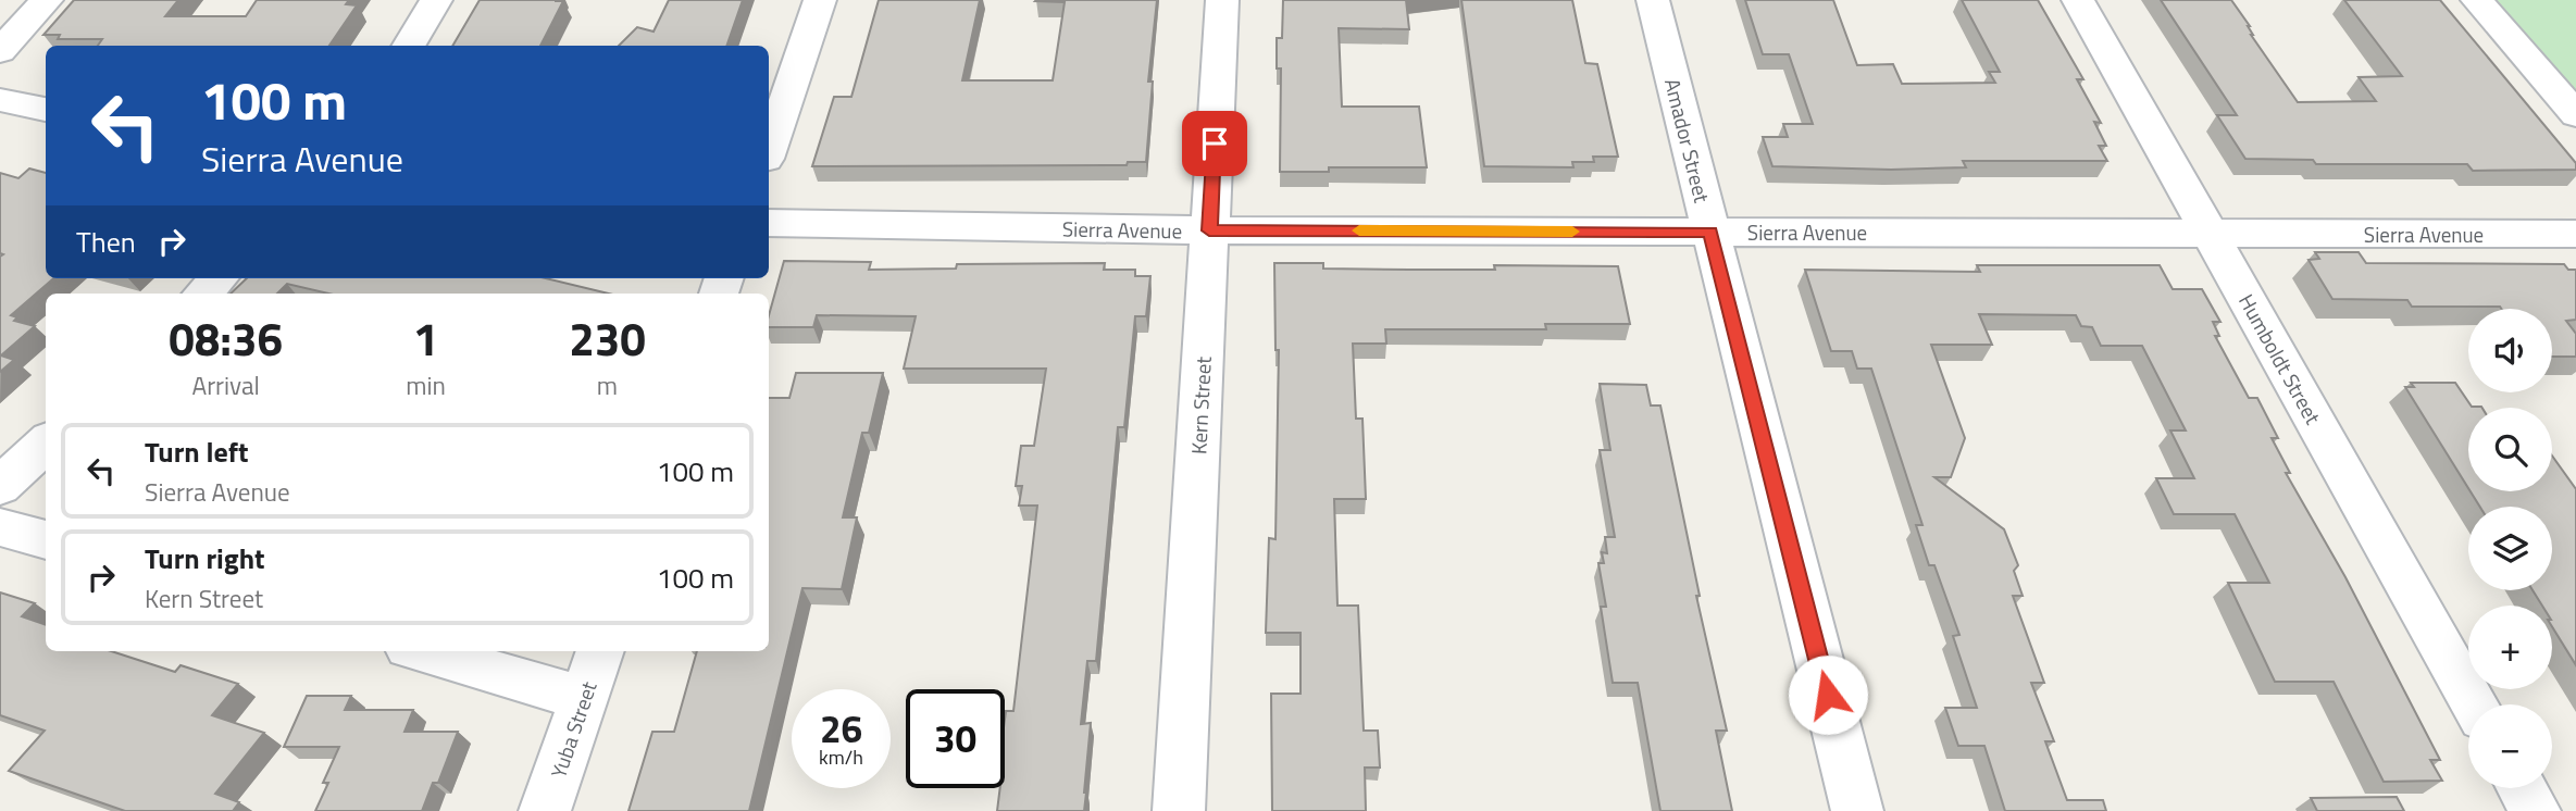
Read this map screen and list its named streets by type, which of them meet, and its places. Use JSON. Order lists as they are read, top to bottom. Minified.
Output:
{"streets":{"street":["Amador Street","Sierra Avenue","Humboldt Street","Kern Street","Yuba Street"]},"crossings":[["Amador Street","Sierra Avenue"],["Sierra Avenue","Humboldt Street"],["Sierra Avenue","Kern Street"]],"page":{"turn":["100 m","Sierra Avenue"],"then":"Then","eta":["08:36","Arrival","1","min","230","m"],"map_buttons":["+","−"],"list":[{"name":"Turn left","note":"Sierra Avenue","value":"100 m"},{"name":"Turn right","note":"Kern Street","value":"100 m"}],"speed":"26 km/h","limit":"30"}}
